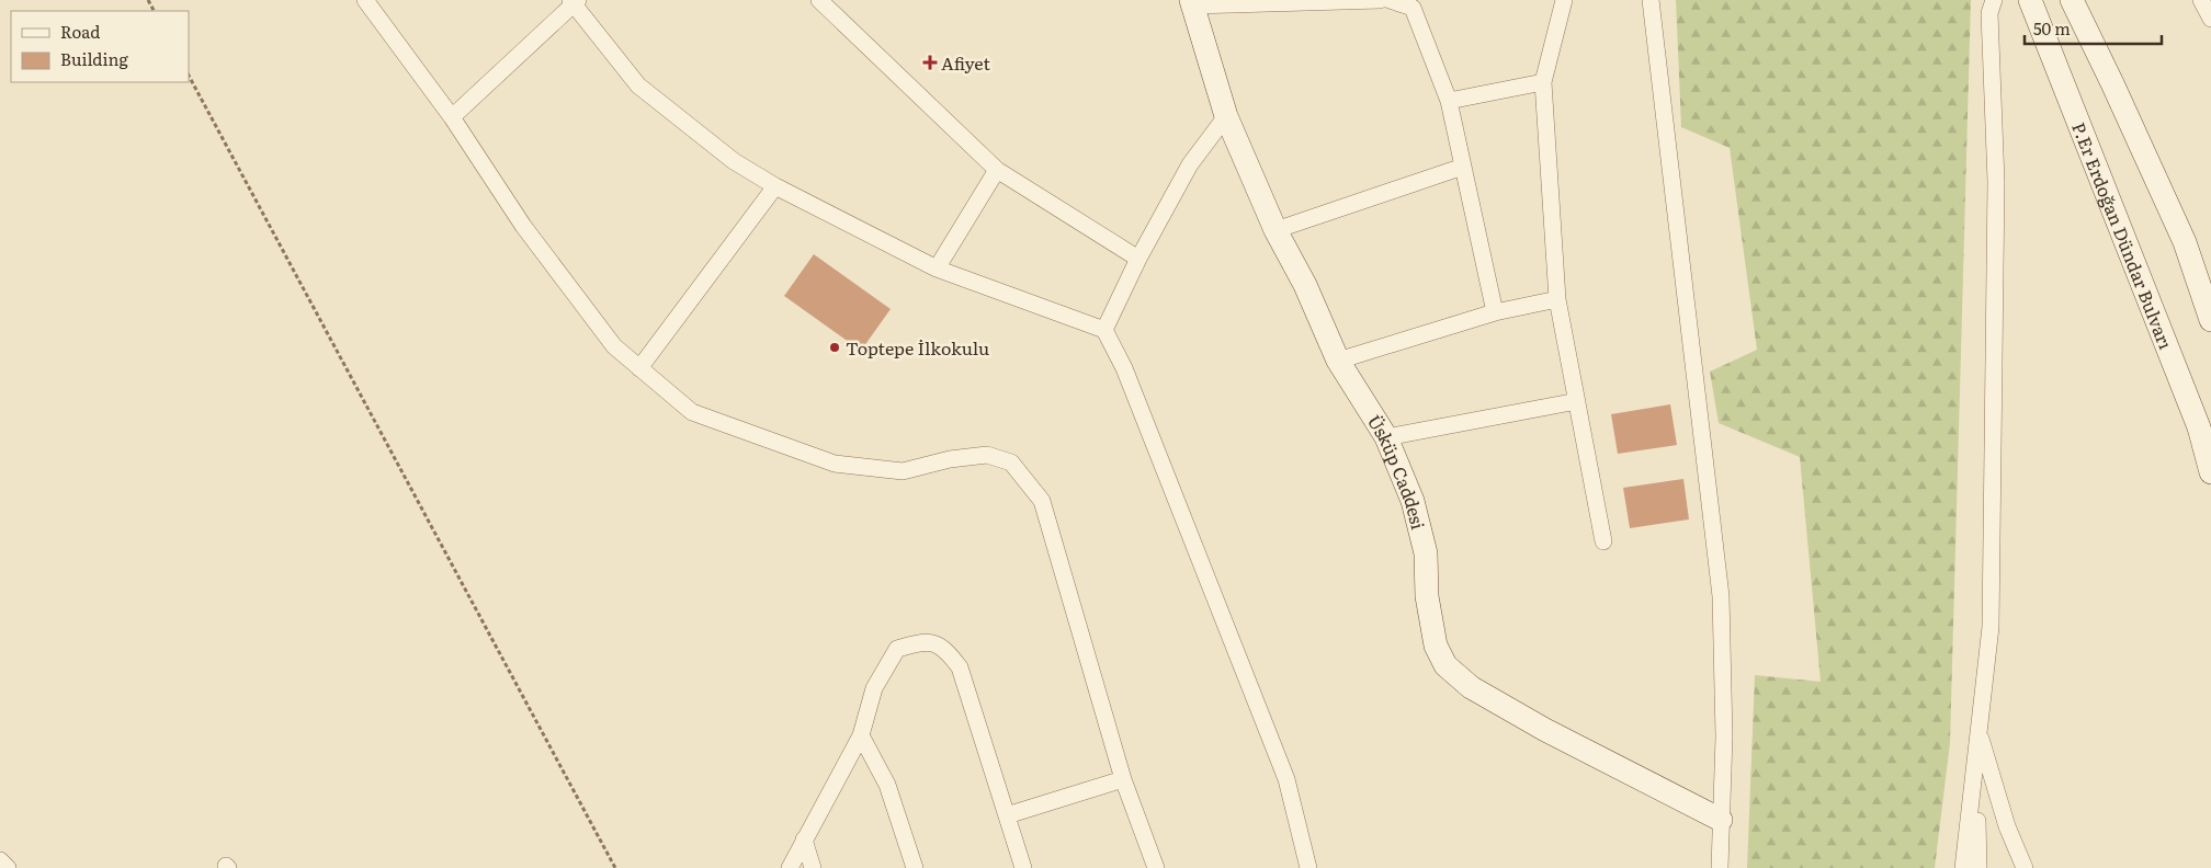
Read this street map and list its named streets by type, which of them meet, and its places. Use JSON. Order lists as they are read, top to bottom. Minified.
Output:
{"streets":{"street":["P.Er Erdoğan Dündar Bulvarı","Üsküp Caddesi"]},"places":{"health":["Afiyet"],"other":["Toptepe İlkokulu"]},"legend":["Road","Building"],"scale_bar":"50 m"}
